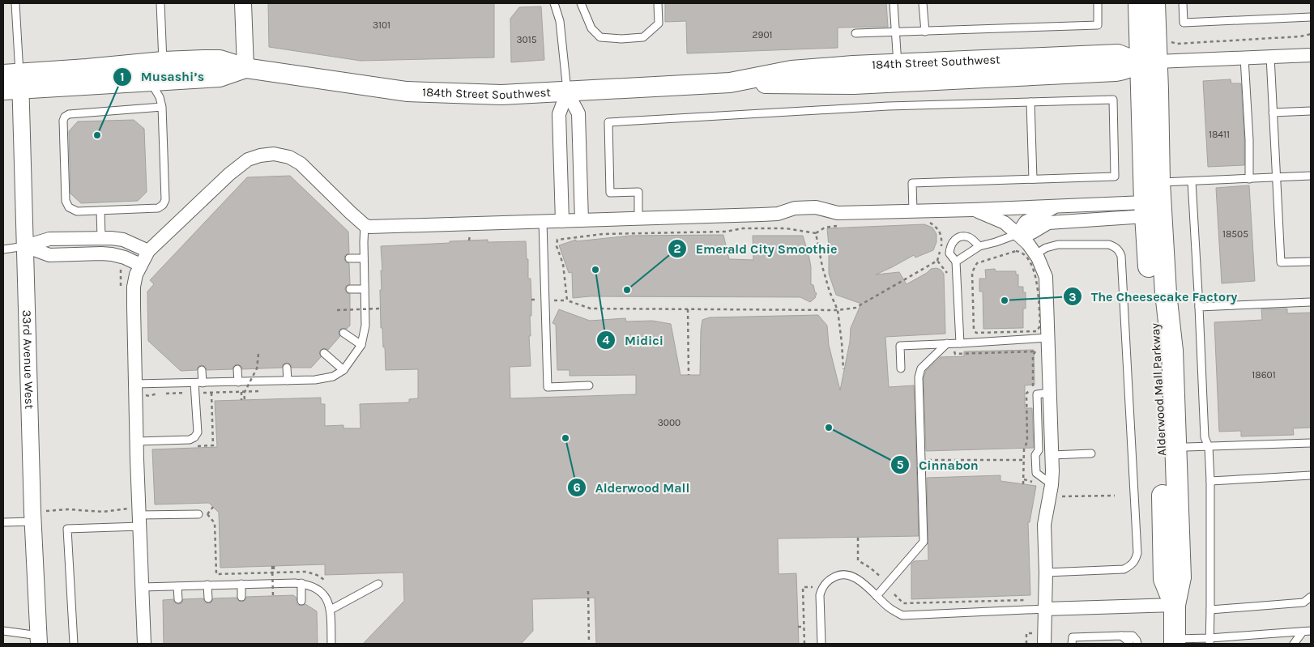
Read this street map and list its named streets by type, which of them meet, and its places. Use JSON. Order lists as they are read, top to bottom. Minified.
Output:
{"streets":{"main road":["184th Street Southwest","Alderwood Mall Parkway"],"street":["33rd Avenue West"]},"crossings":[["184th Street Southwest","33rd Avenue West"],["184th Street Southwest","Alderwood Mall Parkway"]],"places":["Musashi’s","Midici","Emerald City Smoothie","The Cheesecake Factory","Cinnabon","Alderwood Mall"],"house_numbers":["3101","2901","3015","18411","18505","18601","3000"]}
